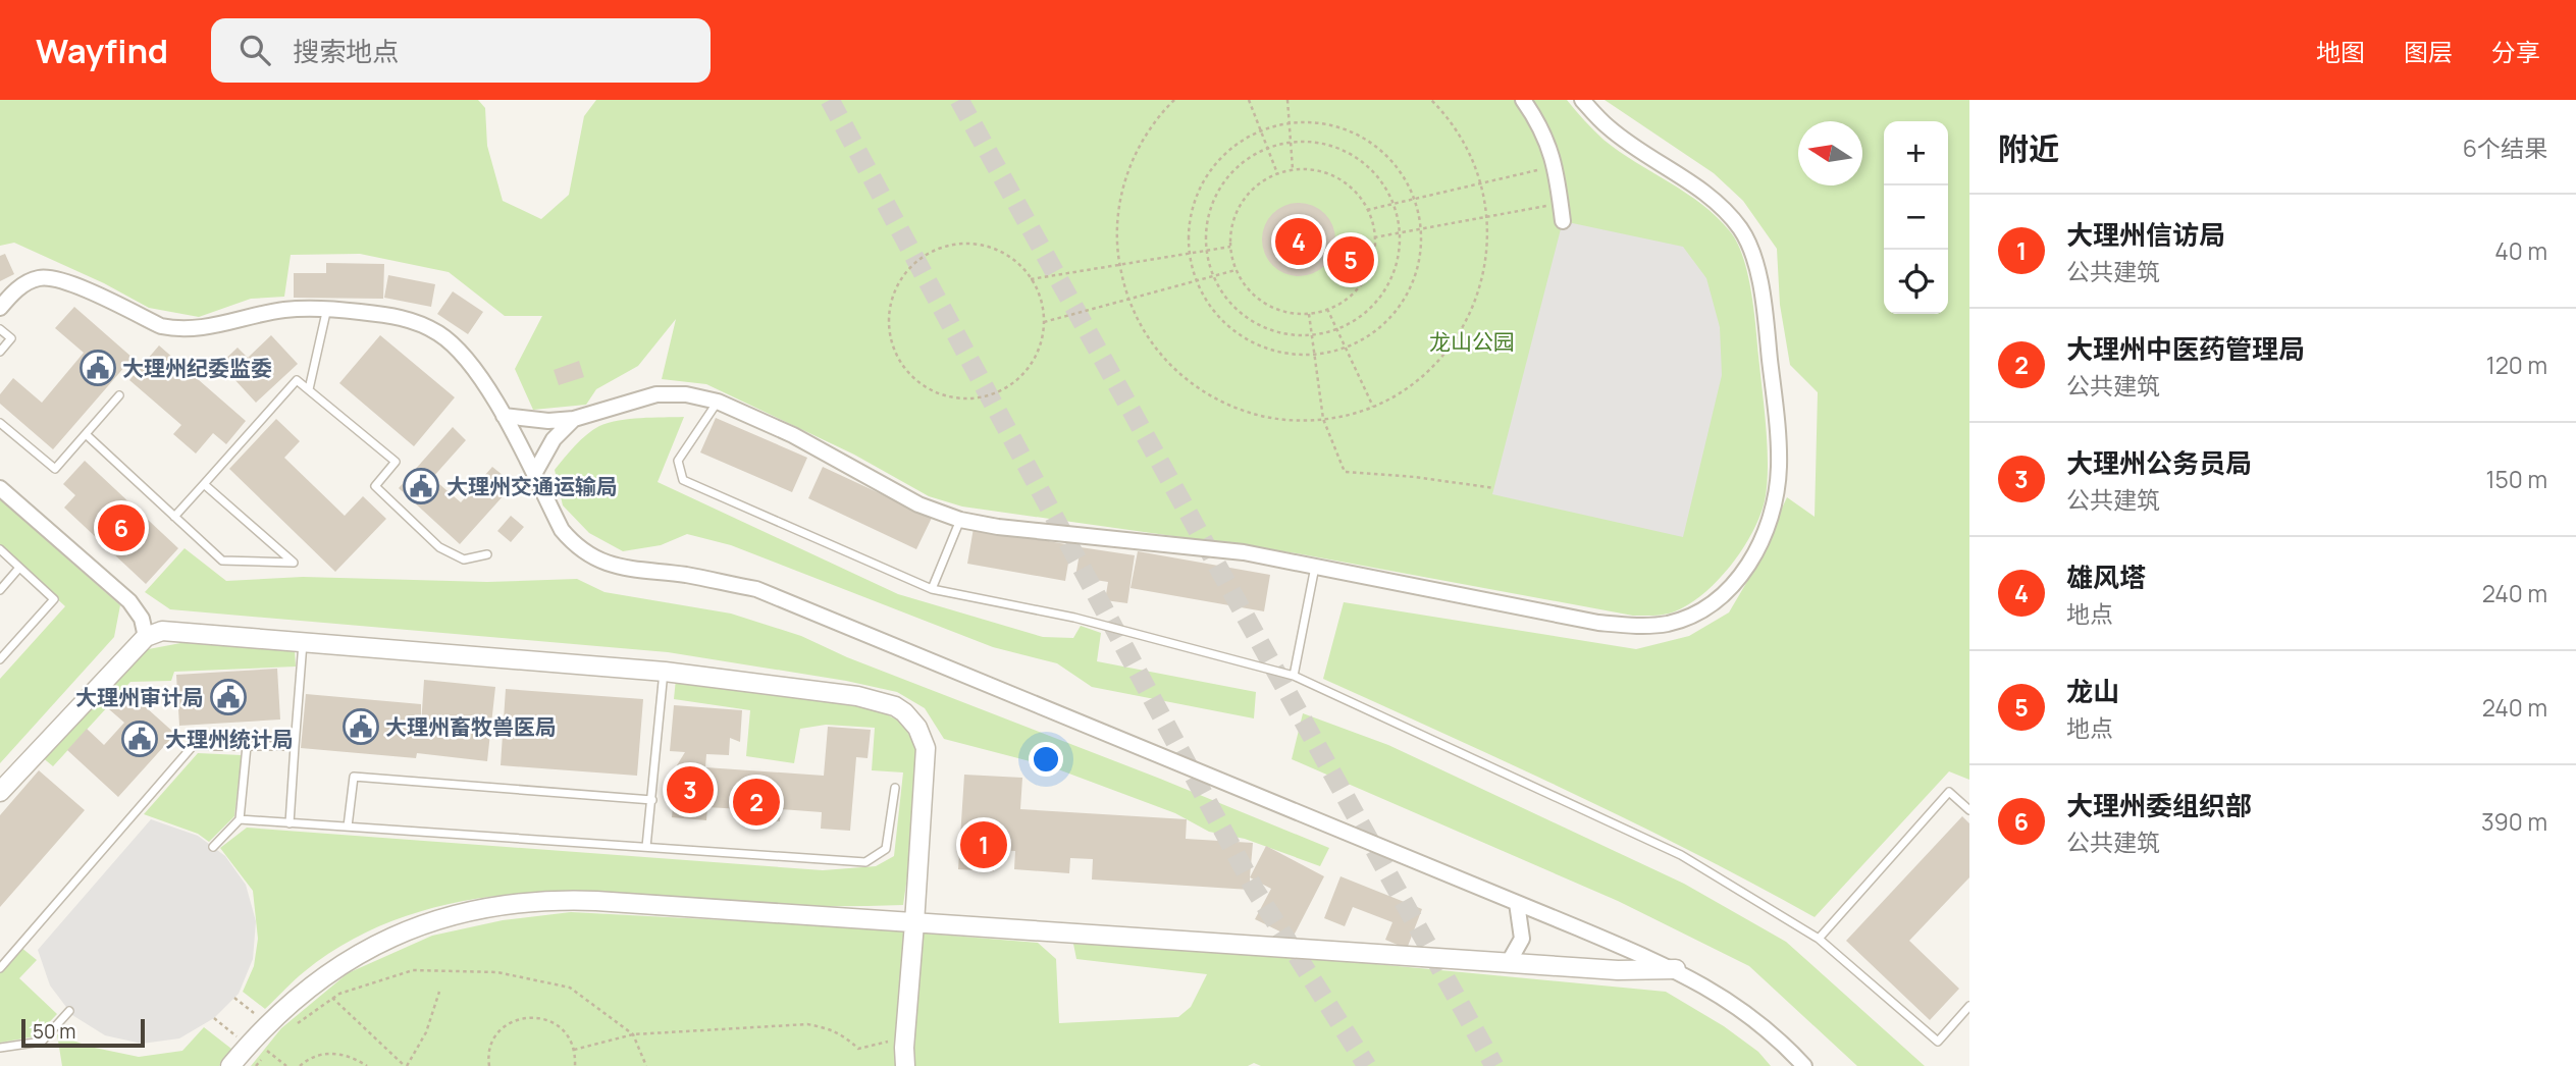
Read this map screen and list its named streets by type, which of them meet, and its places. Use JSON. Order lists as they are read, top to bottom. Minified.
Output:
{"parks":["龙山公园"],"places":{"public building":["大理州纪委监委","大理州交通运输局","大理州审计局","大理州畜牧兽医局","大理州统计局"]},"scale_bar":"50 m","north":"left","page":{"header":"Wayfind","search":"搜索地点","nav":["地图","图层","分享"],"heading":["附近","6个结果"],"map_buttons":["+","−"],"list":[{"mark":"1","name":"大理州信访局","note":"公共建筑","value":"40 m"},{"mark":"2","name":"大理州中医药管理局","note":"公共建筑","value":"120 m"},{"mark":"3","name":"大理州公务员局","note":"公共建筑","value":"150 m"},{"mark":"4","name":"雄风塔","note":"地点","value":"240 m"},{"mark":"5","name":"龙山","note":"地点","value":"240 m"},{"mark":"6","name":"大理州委组织部","note":"公共建筑","value":"390 m"}],"pins":["4","5","6","3","2","1"],"scale":"50 m"}}
